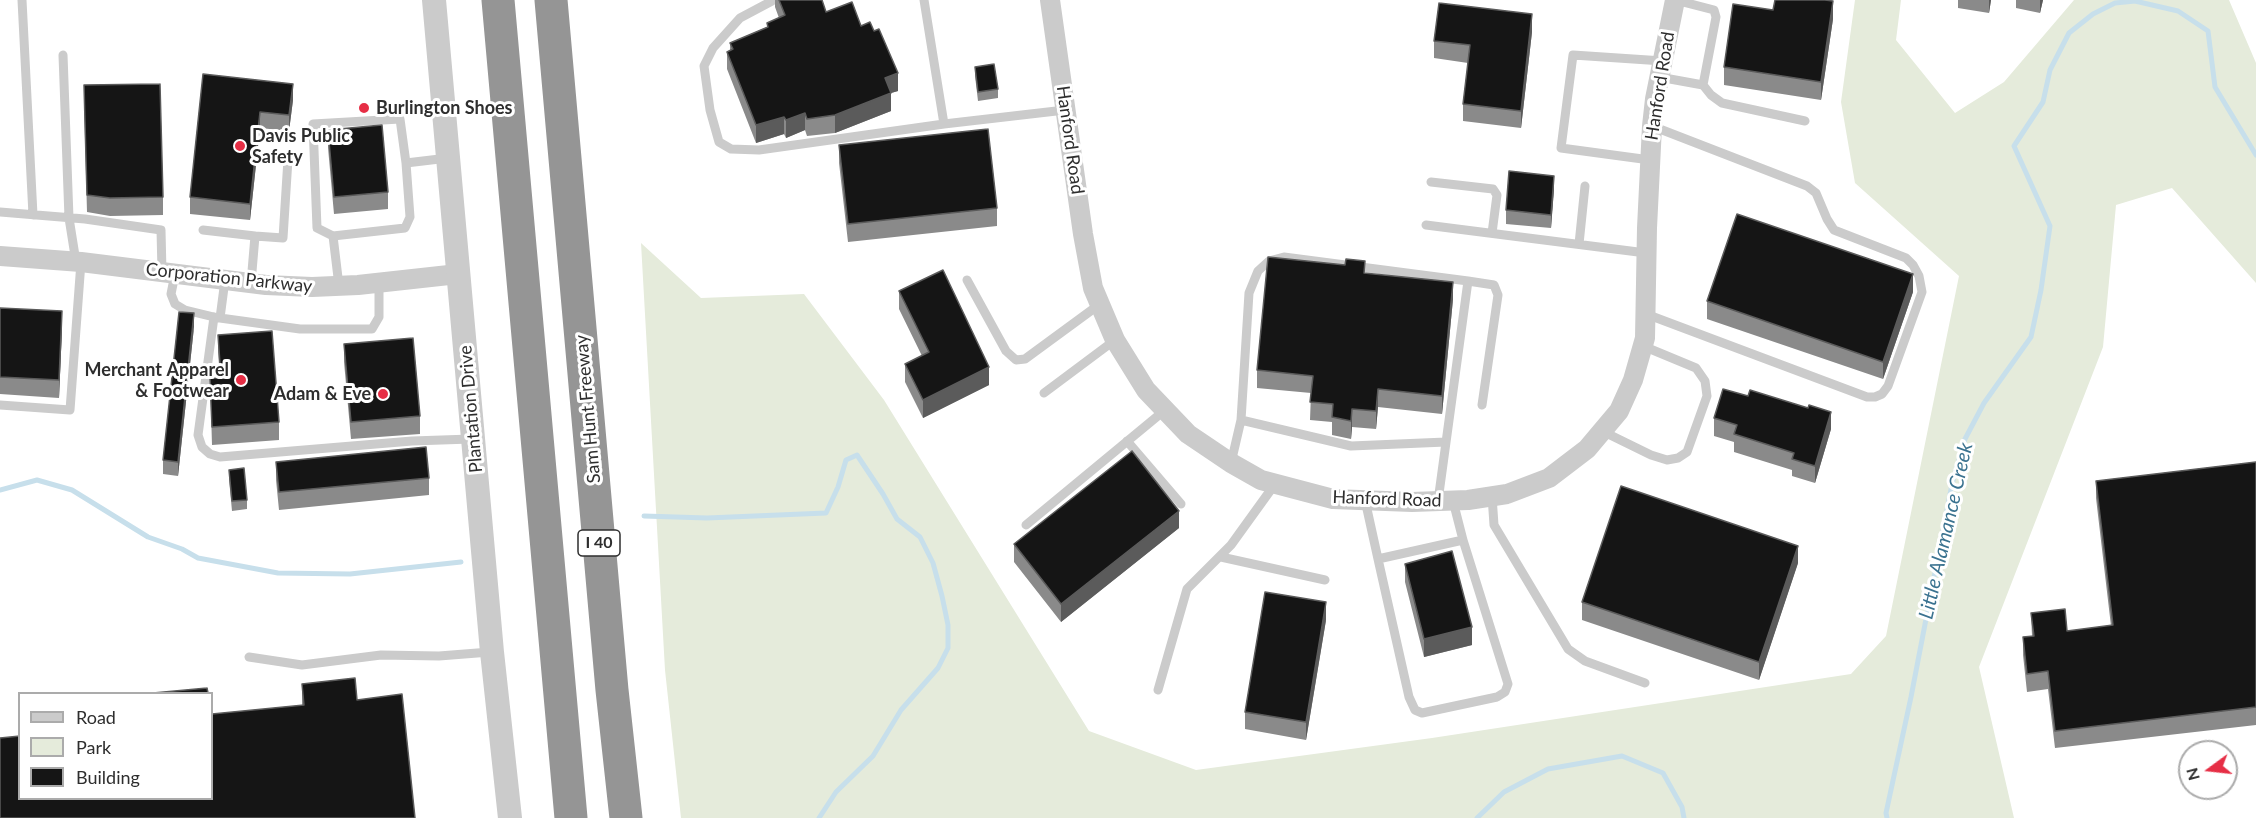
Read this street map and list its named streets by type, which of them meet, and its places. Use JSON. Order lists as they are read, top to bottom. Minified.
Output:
{"streets":{"highway":["Sam Hunt Freeway","I 40"],"street":["Hanford Road","Corporation Parkway","Plantation Drive"]},"crossings":[["Corporation Parkway","Plantation Drive"]],"water":["Little Alamance Creek"],"places":["Burlington Shoes","Davis Public Safety","Merchant Apparel & Footwear","Adam & Eve"],"legend":["Road","Park","Building"],"north":"left"}
